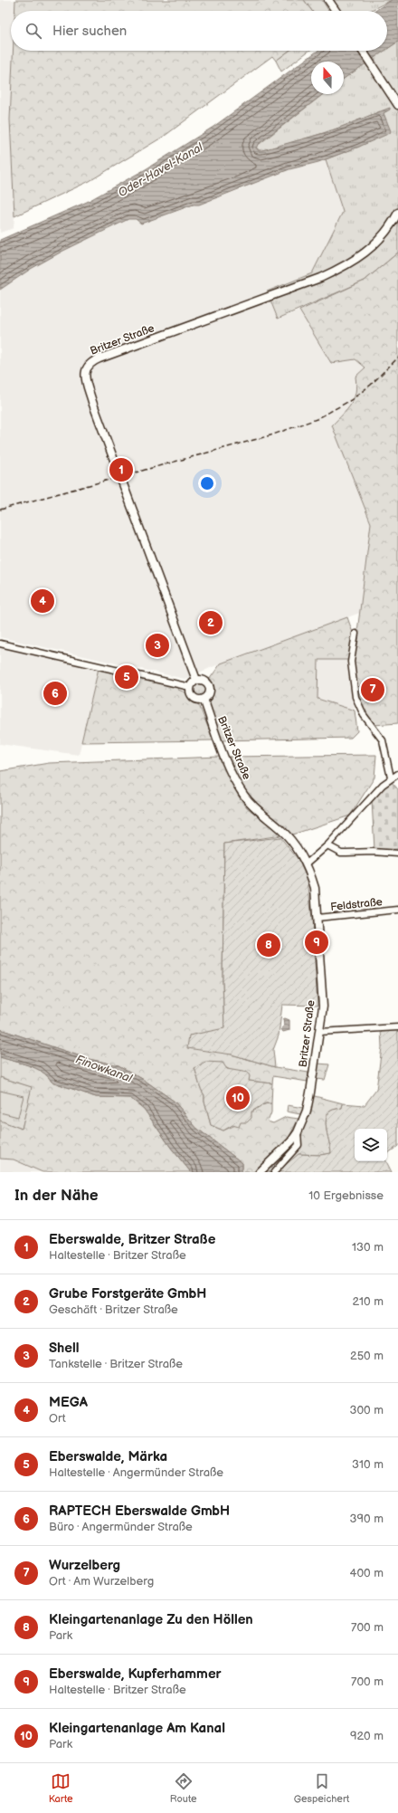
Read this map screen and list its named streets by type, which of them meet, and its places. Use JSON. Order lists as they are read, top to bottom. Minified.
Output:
{"streets":{"main road":["Britzer Straße"],"street":["Feldstraße"]},"crossings":[["Britzer Straße","Feldstraße"]],"water":["Oder-Havel-Kanal","Finowkanal"],"north":"top","page":{"search":"Hier suchen","pins":["1","4","2","3","5","7","6","9","8","10"],"heading":["In der Nähe","10 Ergebnisse"],"list":[{"mark":"1","name":"Eberswalde, Britzer Straße","note":"Haltestelle · Britzer Straße","value":"130 m"},{"mark":"2","name":"Grube Forstgeräte GmbH","note":"Geschäft · Britzer Straße","value":"210 m"},{"mark":"3","name":"Shell","note":"Tankstelle · Britzer Straße","value":"250 m"},{"mark":"4","name":"MEGA","note":"Ort","value":"300 m"},{"mark":"5","name":"Eberswalde, Märka","note":"Haltestelle · Angermünder Straße","value":"310 m"},{"mark":"6","name":"RAPTECH Eberswalde GmbH","note":"Büro · Angermünder Straße","value":"390 m"},{"mark":"7","name":"Wurzelberg","note":"Ort · Am Wurzelberg","value":"400 m"},{"mark":"8","name":"Kleingartenanlage Zu den Höllen","note":"Park","value":"700 m"},{"mark":"9","name":"Eberswalde, Kupferhammer","note":"Haltestelle · Britzer Straße","value":"700 m"},{"mark":"10","name":"Kleingartenanlage Am Kanal","note":"Park","value":"920 m"}],"nav":["Karte","Route","Gespeichert"]}}
